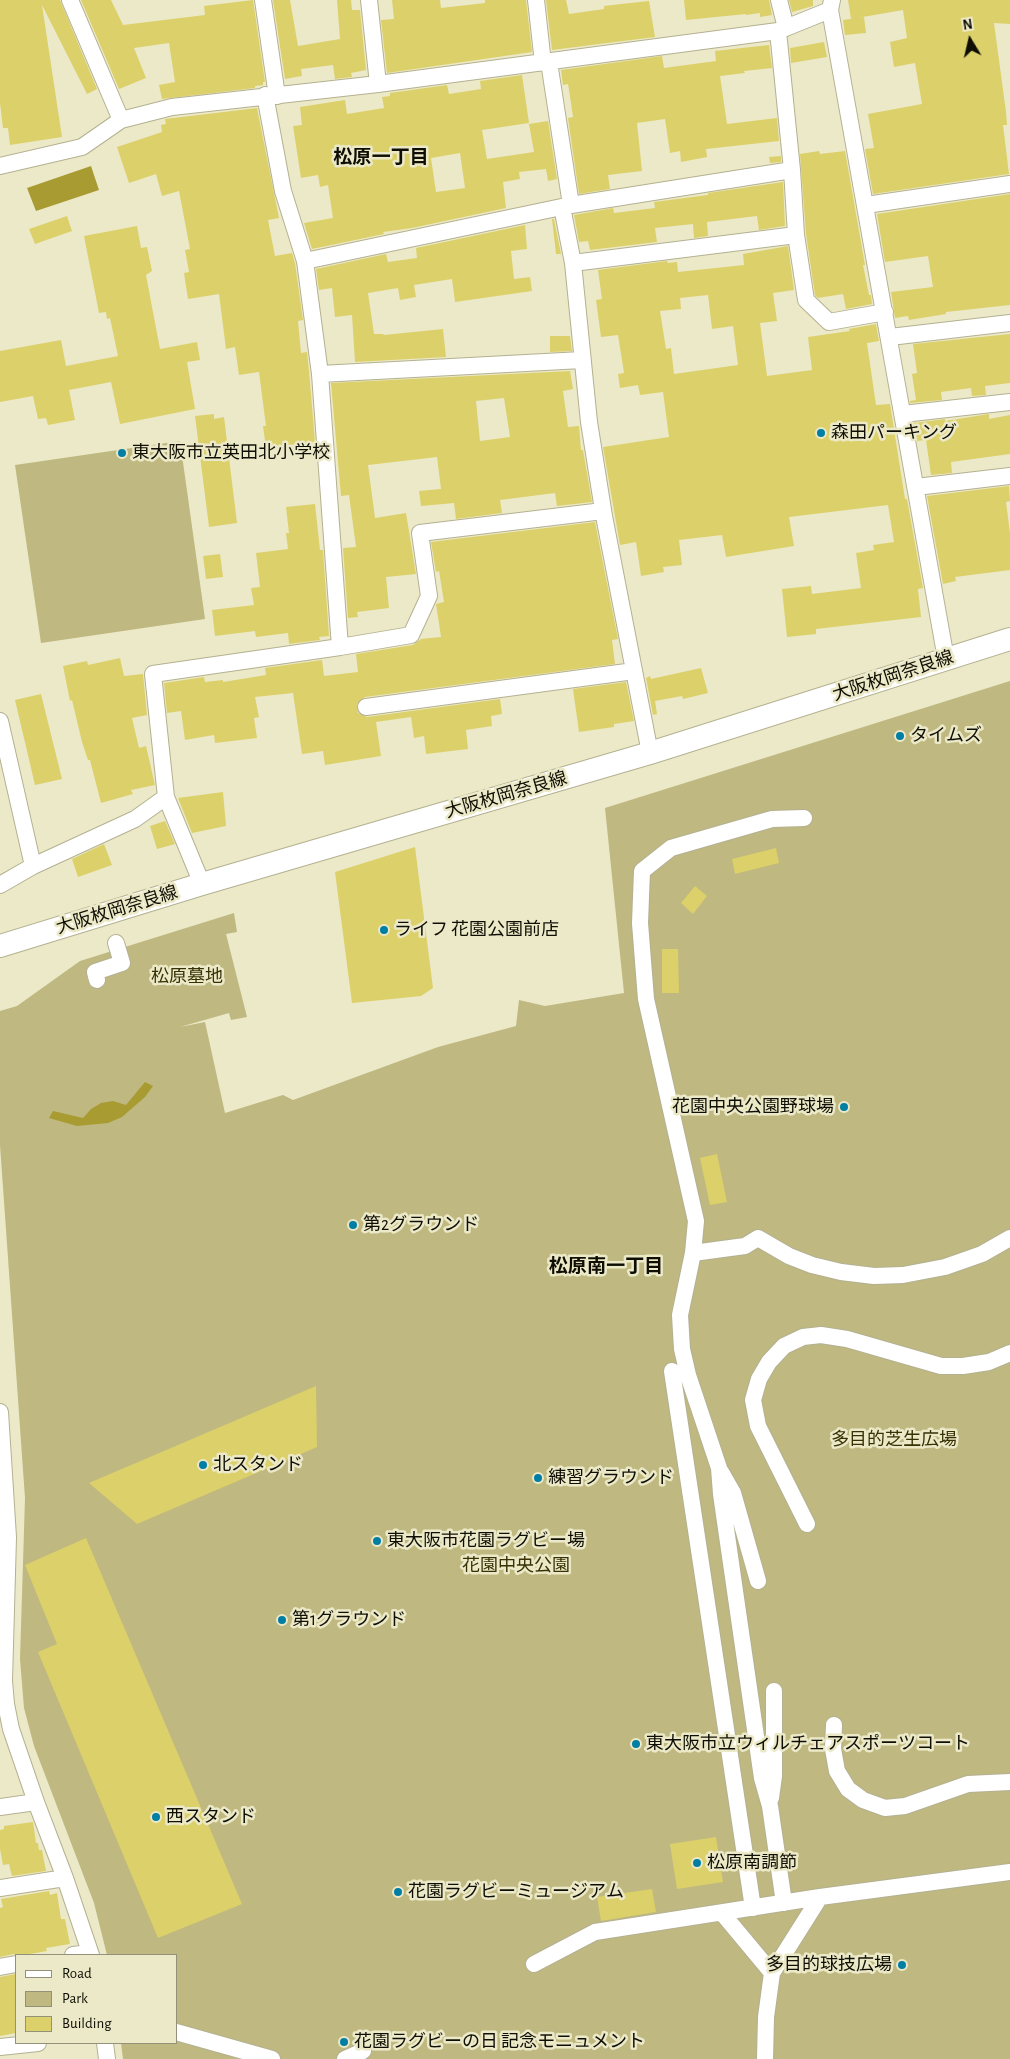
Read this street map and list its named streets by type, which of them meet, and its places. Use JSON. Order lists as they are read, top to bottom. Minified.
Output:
{"streets":{"main road":["大阪枚岡奈良線"]},"districts":["松原一丁目","松原南一丁目"],"parks":["松原墓地","多目的芝生広場","花園中央公園"],"places":["森田パーキング","東大阪市立英田北小学校","タイムズ","ライフ 花園公園前店","花園中央公園野球場","第2グラウンド","北スタンド","練習グラウンド","東大阪市花園ラグビー場","第1グラウンド","東大阪市立ウィルチェアスポーツコート","西スタンド","松原南調節","花園ラグビーミュージアム","多目的球技広場","花園ラグビーの日 記念モニュメント"],"legend":["Road","Park","Building"],"north":"top"}
